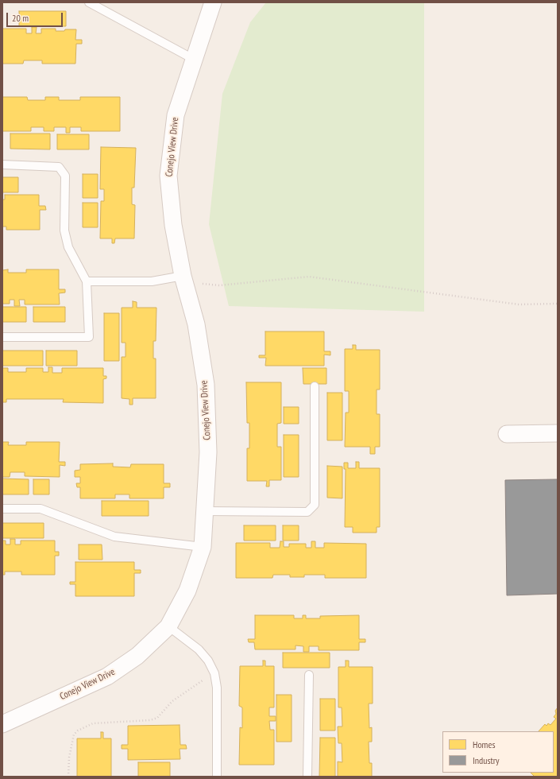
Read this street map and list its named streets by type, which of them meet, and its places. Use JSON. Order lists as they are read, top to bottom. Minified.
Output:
{"streets":{"street":["Conejo View Drive"]},"legend":["Homes","Industry"],"scale_bar":"20 m"}
